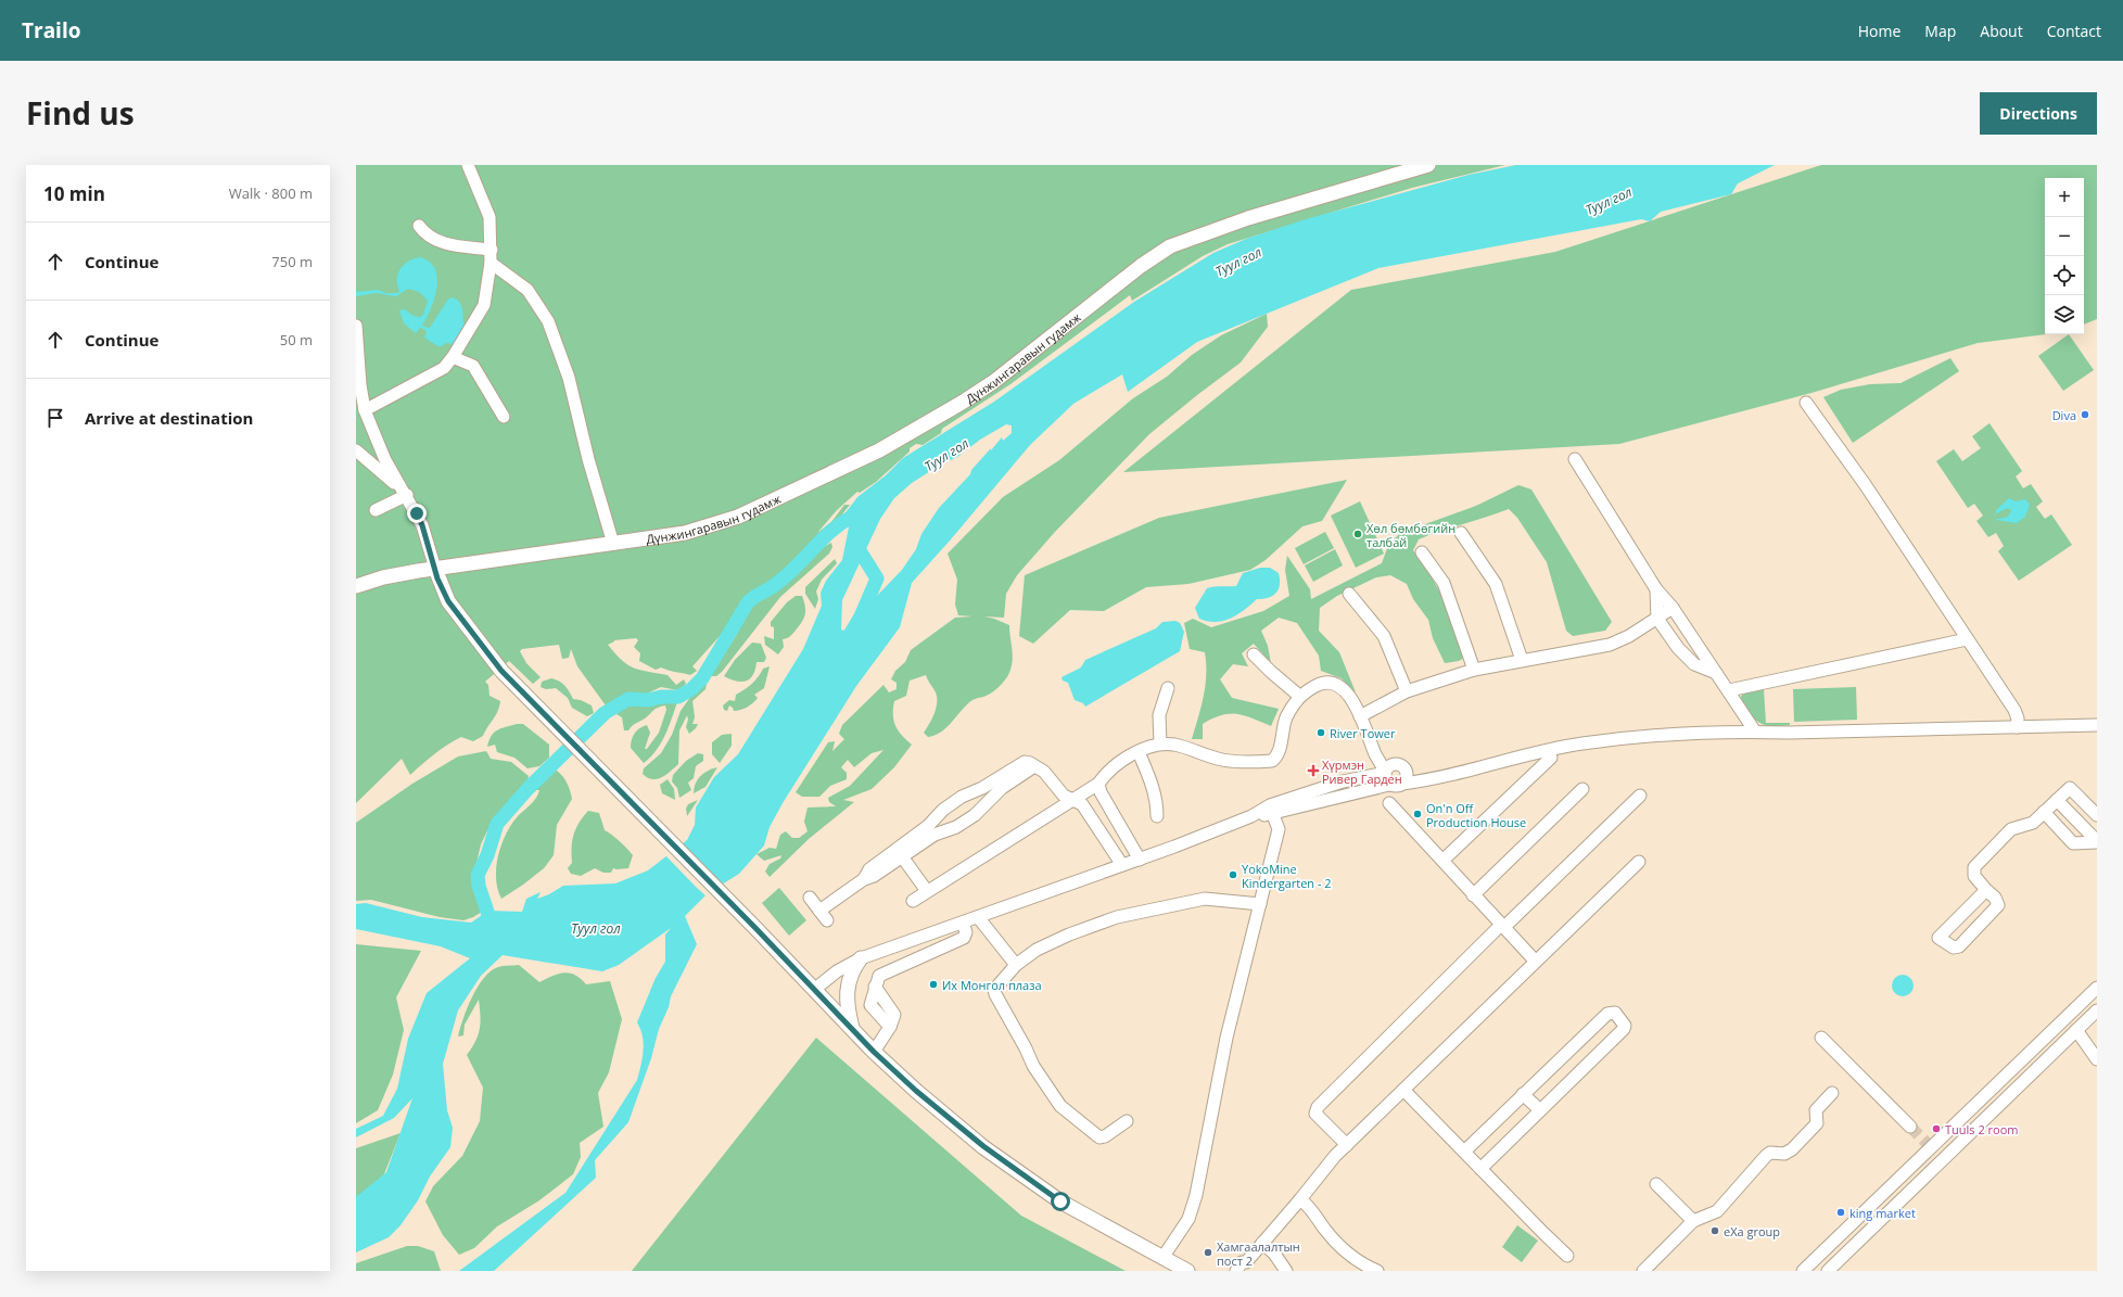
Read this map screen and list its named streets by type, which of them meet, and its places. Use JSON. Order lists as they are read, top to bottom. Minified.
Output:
{"streets":{"main road":["Дүнжингаравын гудамж"]},"water":["Туул гол"],"places":{"other":["Diva","Хөл бөмбөгийн талбай","River Tower","On'n Off Production House","YokoMine Kindergarten - 2","Их Монгол плаза","Tuuls 2 room","king market","eXa group","Хамгаалалтын пост 2"],"health":["Хүрмэн Ривер Гарден"]},"page":{"header":"Trailo","nav":["Home","Map","About","Contact"],"title":"Find us","buttons":"Directions","heading":["10 min","Walk · 800 m"],"map_buttons":["+","−"],"list":[["Continue","750 m"],["Continue","50 m"],"Arrive at destination"]}}
